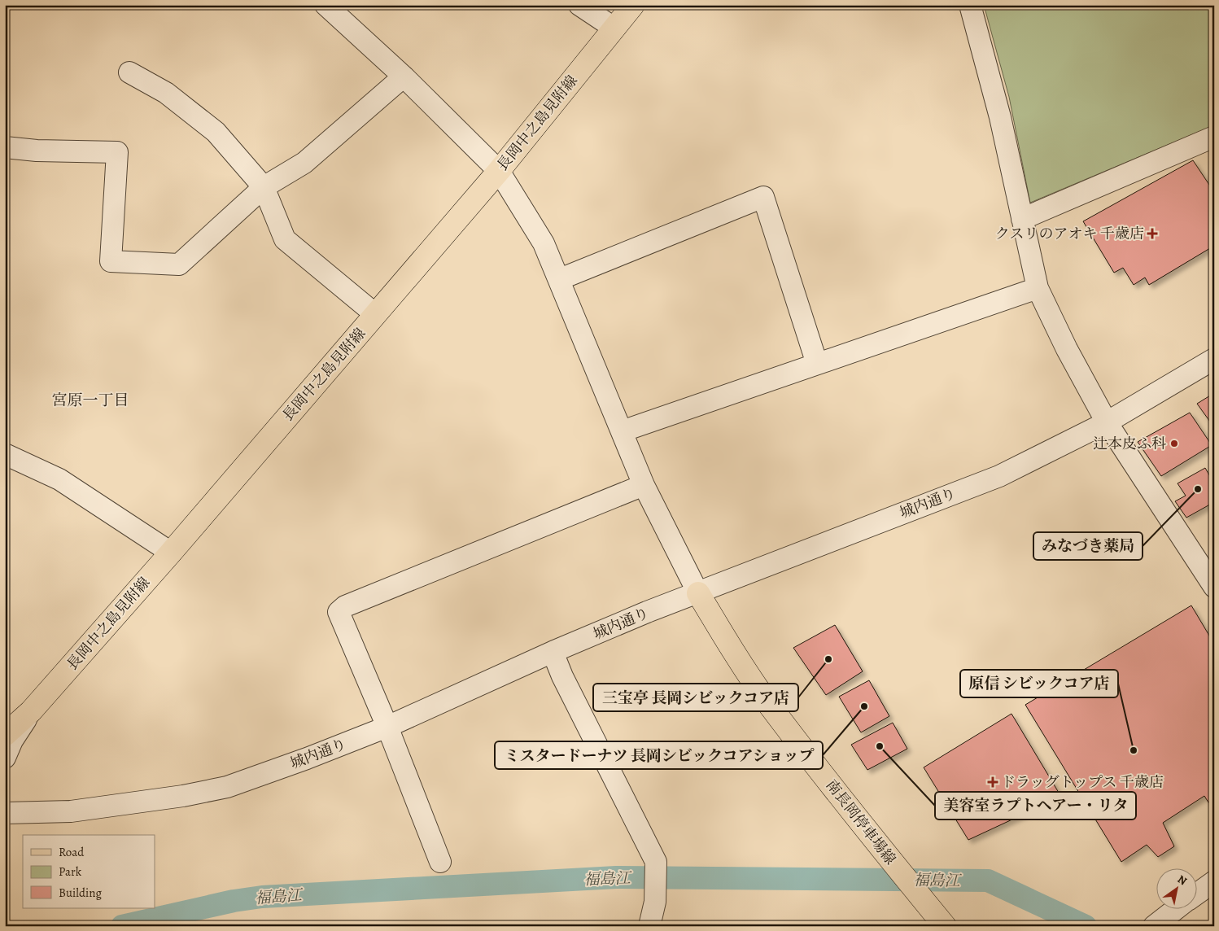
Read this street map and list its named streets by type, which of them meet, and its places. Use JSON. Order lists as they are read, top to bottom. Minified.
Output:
{"streets":{"main road":["長岡中之島見附線","南長岡停車場線"],"street":["城内通り"]},"crossings":[["城内通り","南長岡停車場線"]],"districts":["宮原一丁目"],"water":["福島江"],"places":{"health":["クスリのアオキ 千歳店","ドラッグトップス 千歳店"],"other":["辻本皮ふ科","みなづき薬局","三宝亭 長岡シビックコア店","ミスタードーナツ 長岡シビックコアショップ","美容室ラプトヘアー・リタ","原信 シビックコア店"]},"legend":["Road","Park","Building"],"north":"top right"}
